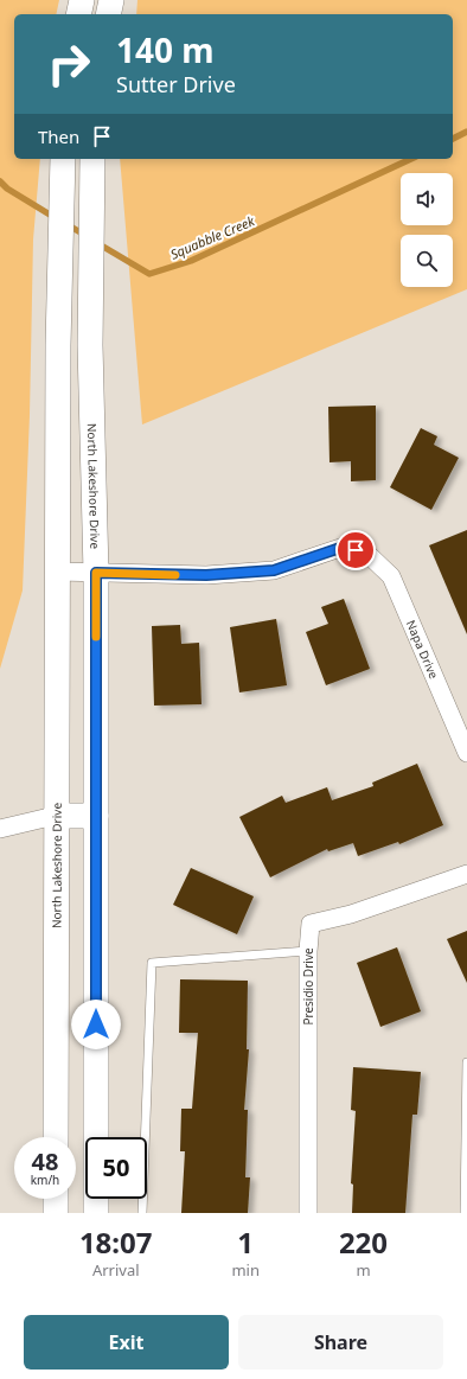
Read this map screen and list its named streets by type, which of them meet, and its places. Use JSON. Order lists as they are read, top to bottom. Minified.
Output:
{"streets":{"main road":["North Lakeshore Drive"],"street":["Napa Drive","Presidio Drive"]},"crossings":[["North Lakeshore Drive","Napa Drive"]],"water":["Squabble Creek"],"page":{"turn":["140 m","Sutter Drive"],"then":"Then","speed":"48 km/h","limit":"50","eta":["18:07","Arrival","1","min","220","m"],"buttons":["Exit","Share"]}}
